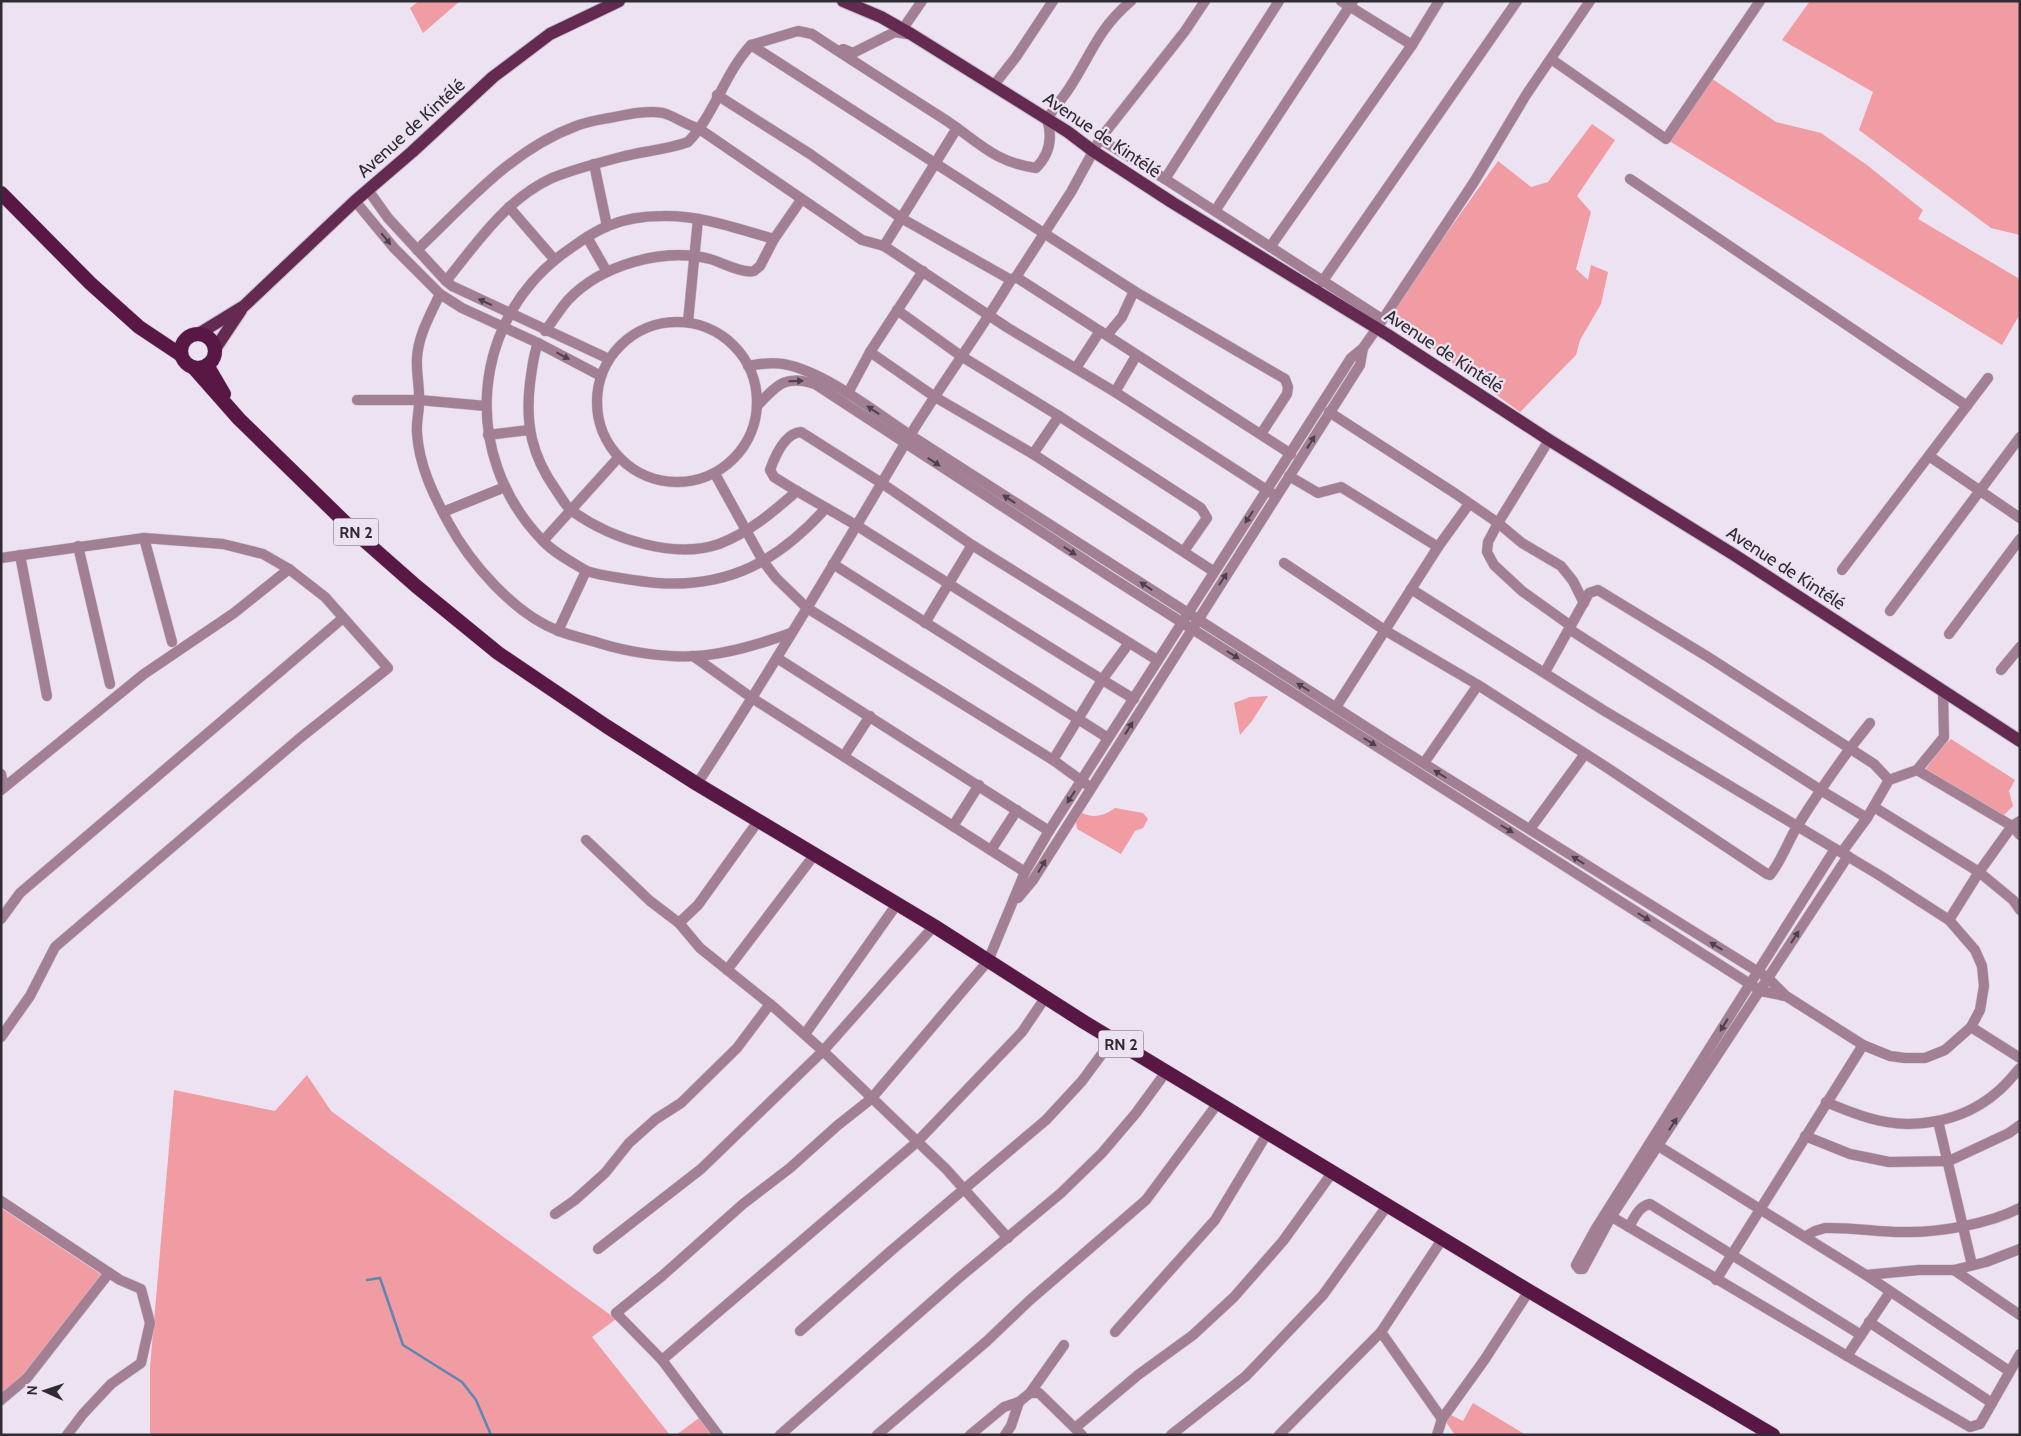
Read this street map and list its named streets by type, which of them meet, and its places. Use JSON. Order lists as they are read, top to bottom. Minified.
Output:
{"streets":{"highway":["RN 2"],"main road":["Avenue de Kintélé"]},"crossings":[["Avenue de Kintélé","RN 2"]],"north":"left"}
